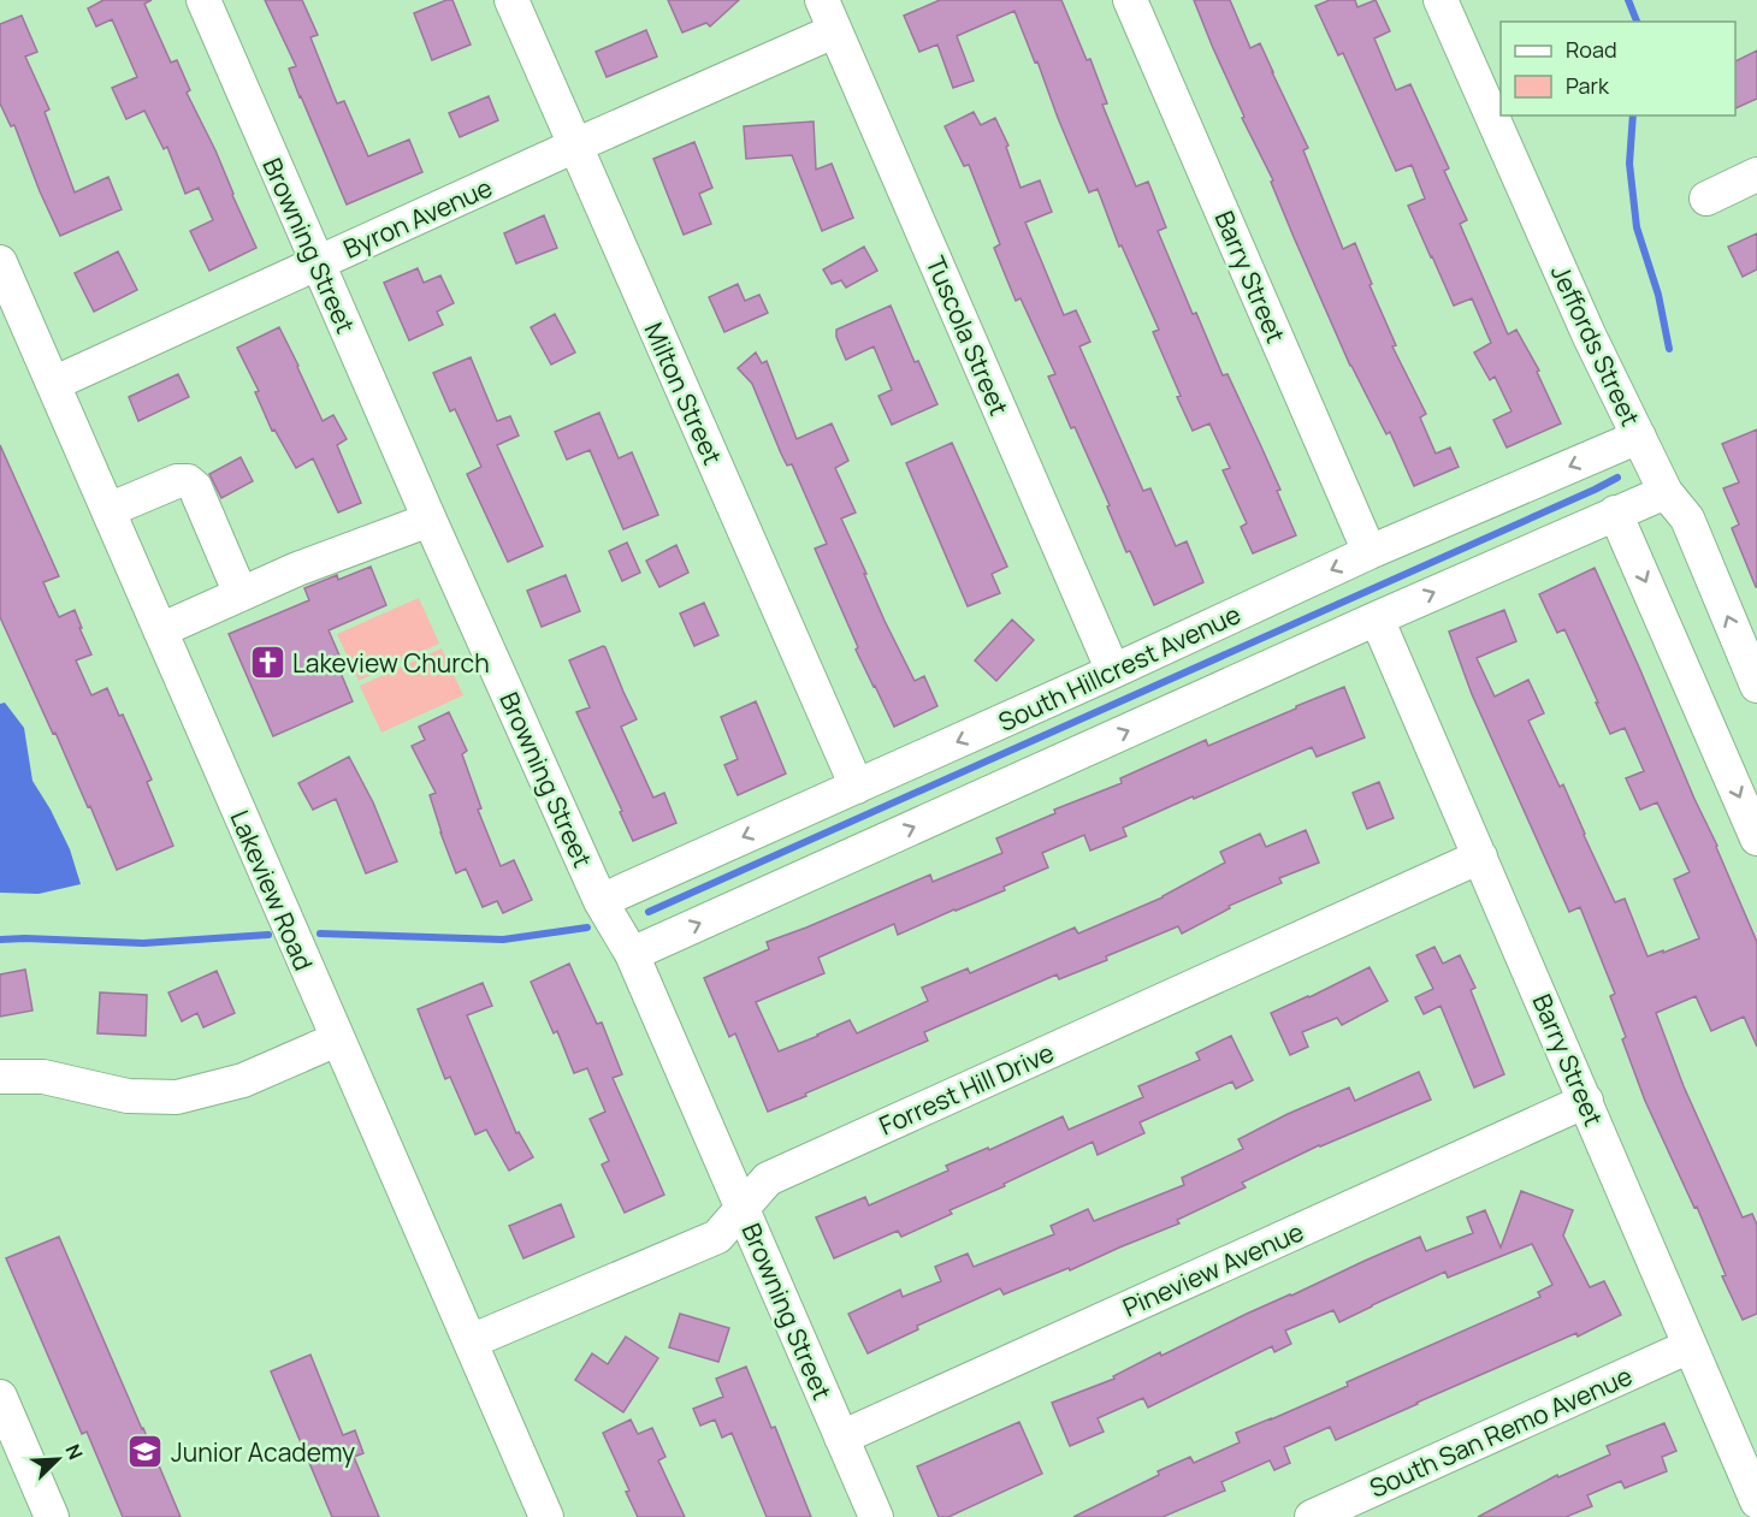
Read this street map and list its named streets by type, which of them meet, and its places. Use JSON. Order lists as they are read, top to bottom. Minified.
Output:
{"streets":{"street":["Byron Avenue","Browning Street","Barry Street","Tuscola Street","Jeffords Street","Milton Street","South Hillcrest Avenue","Lakeview Road","Forrest Hill Drive","Pineview Avenue","South San Remo Avenue"]},"crossings":[["Byron Avenue","Browning Street"],["Byron Avenue","Tuscola Street"],["Byron Avenue","Milton Street"],["Byron Avenue","Lakeview Road"],["Browning Street","South Hillcrest Avenue"],["Browning Street","Forrest Hill Drive"],["Browning Street","Pineview Avenue"],["Barry Street","South Hillcrest Avenue"],["Barry Street","Forrest Hill Drive"],["Barry Street","Pineview Avenue"],["Barry Street","South San Remo Avenue"],["Tuscola Street","South Hillcrest Avenue"],["Jeffords Street","South Hillcrest Avenue"],["Milton Street","South Hillcrest Avenue"],["Lakeview Road","Forrest Hill Drive"]],"places":{"church":["Lakeview Church"],"school or university":["Junior Academy"]},"legend":["Road","Park"],"north":"top right"}
